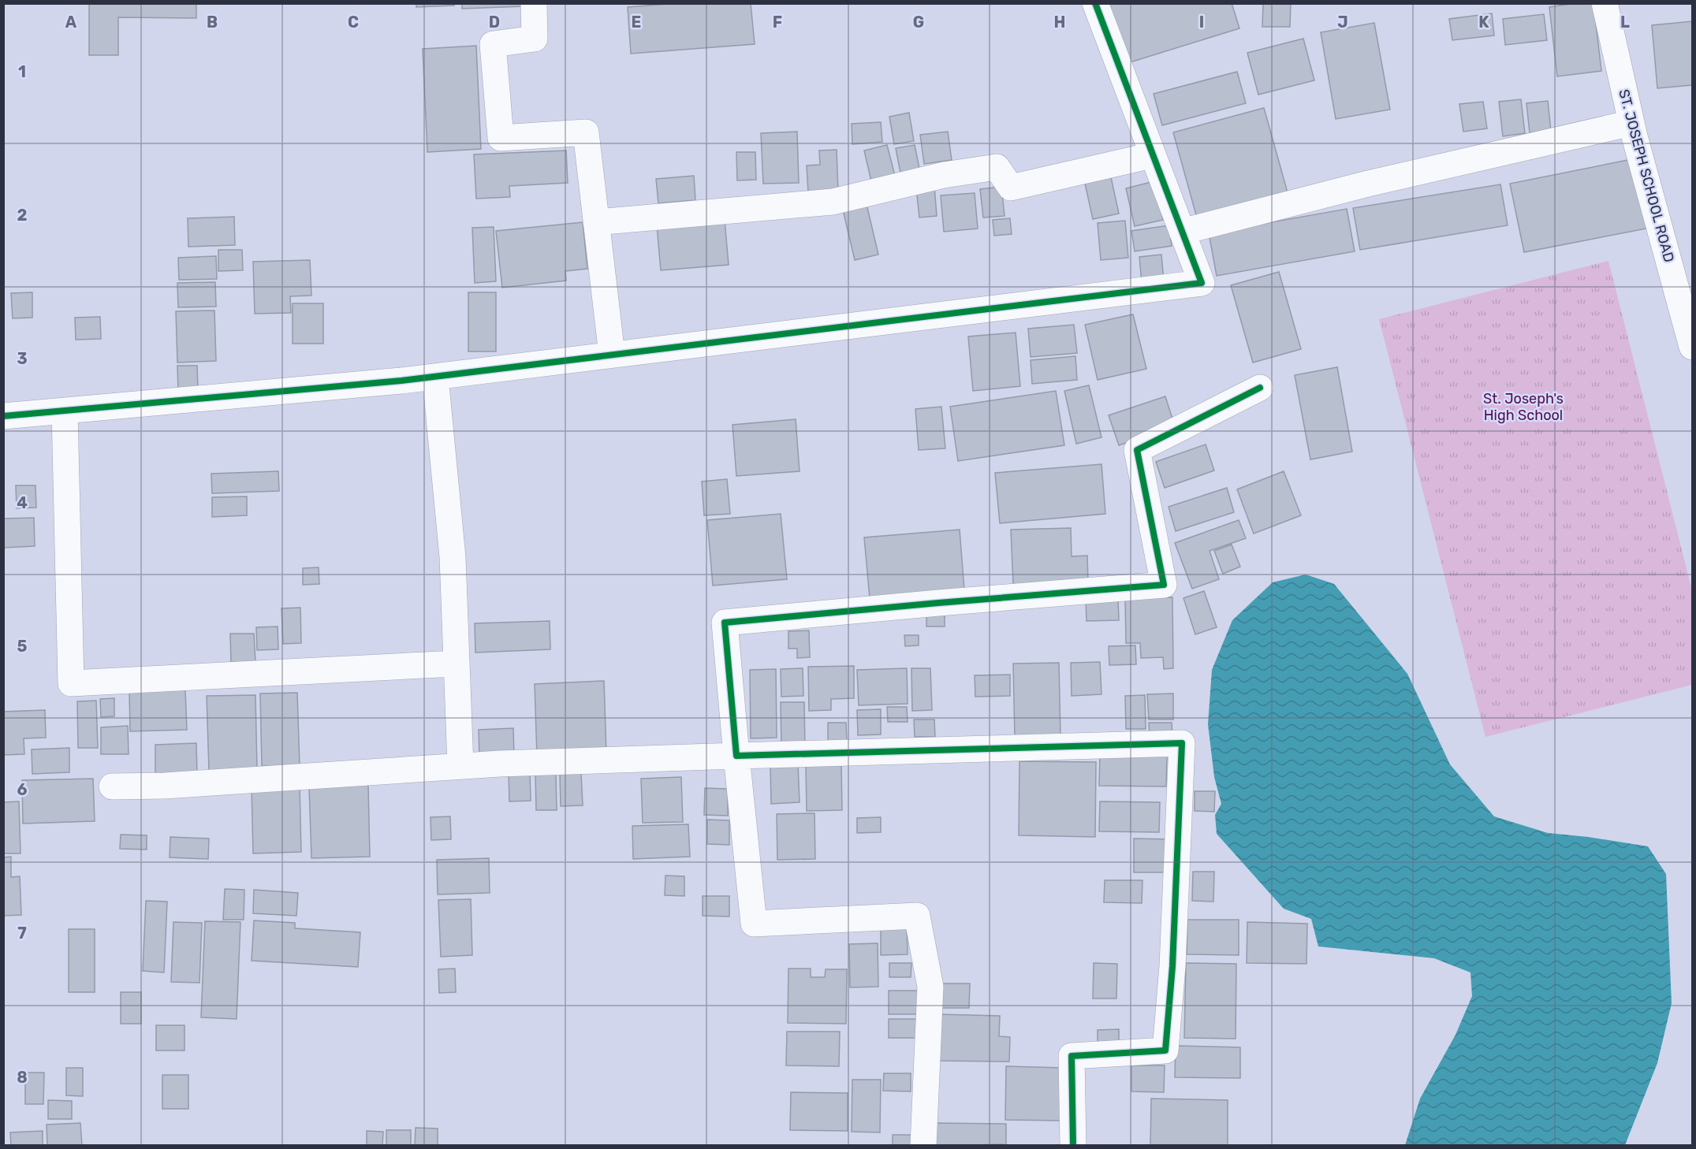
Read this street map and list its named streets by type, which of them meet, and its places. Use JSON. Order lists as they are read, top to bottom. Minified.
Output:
{"streets":{"street":["ST. JOSEPH SCHOOL ROAD"]},"parks":["St. Joseph's High School"],"grid":{"columns":["A","B","C","D","E","F","G","H","I","J","K","L"],"rows":["1","2","3","4","5","6","7","8"]}}
